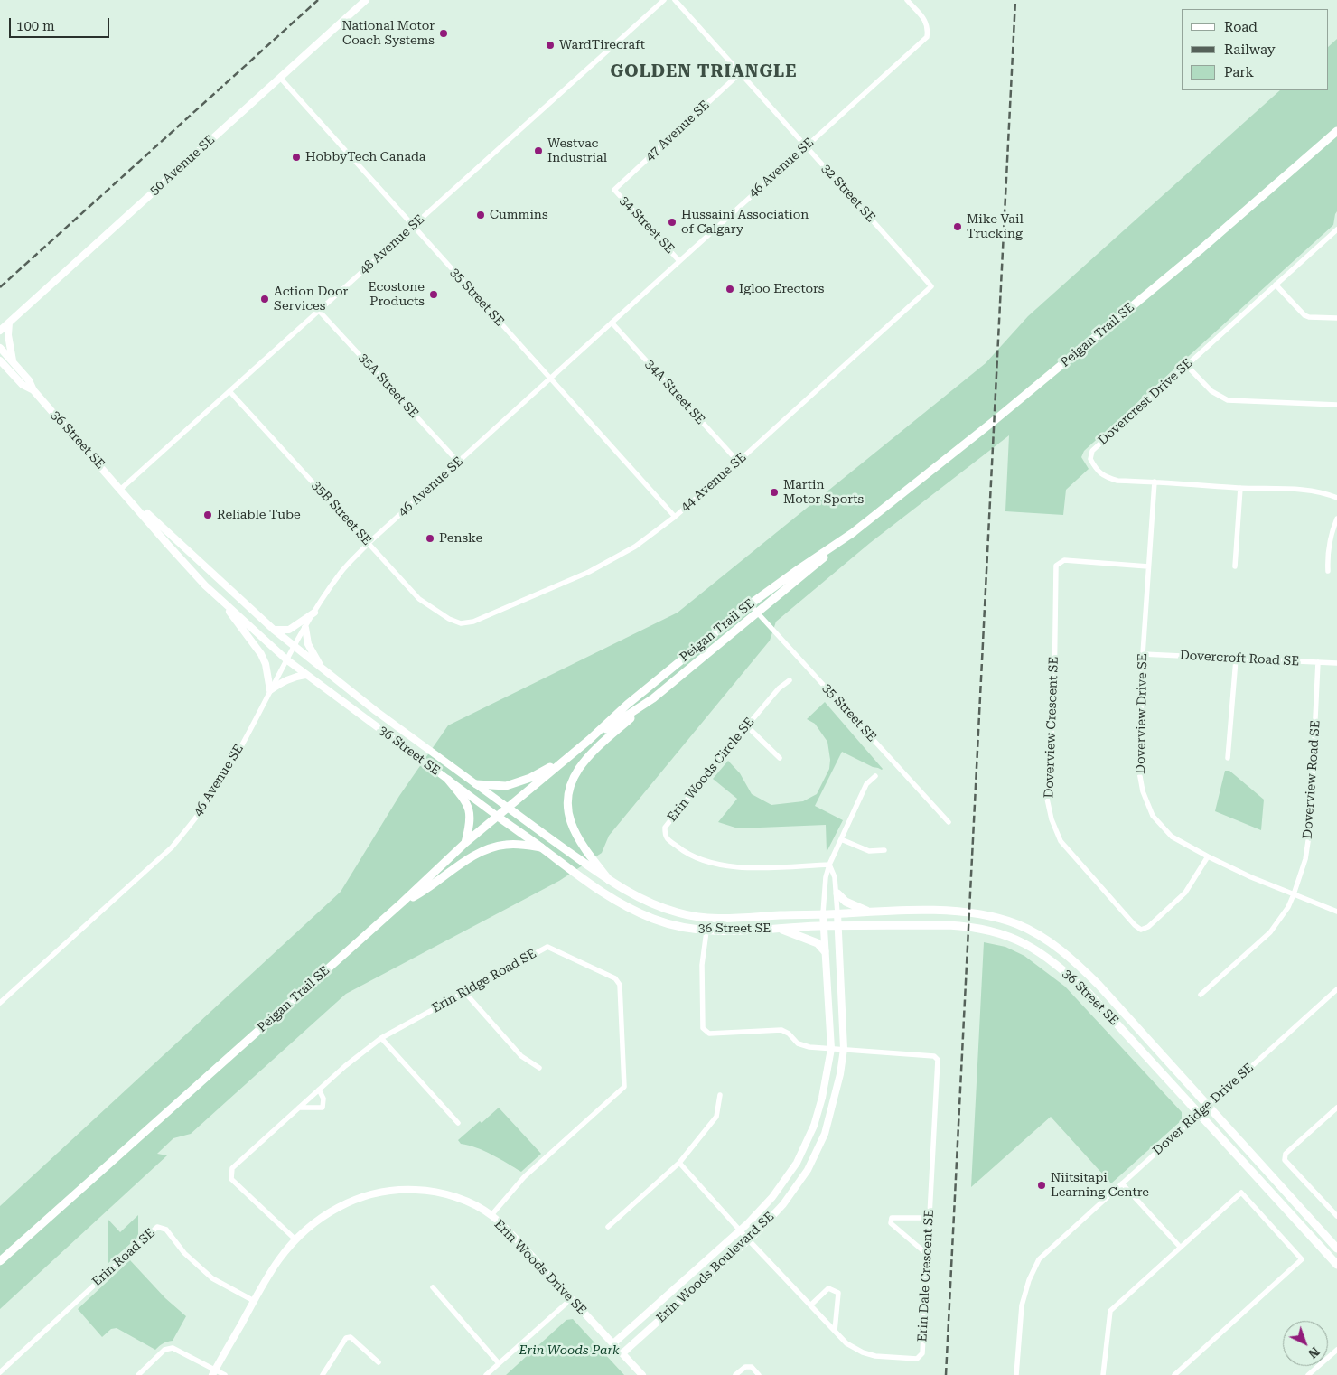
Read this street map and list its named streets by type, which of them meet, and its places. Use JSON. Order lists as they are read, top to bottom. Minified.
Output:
{"streets":{"main road":["Peigan Trail SE","36 Street SE"],"street":["47 Avenue SE","50 Avenue SE","46 Avenue SE","32 Street SE","34 Street SE","48 Avenue SE","35 Street SE","35A Street SE","34A Street SE","Dovercrest Drive SE","44 Avenue SE","35B Street SE","Dovercroft Road SE","Doverview Drive SE","Doverview Crescent SE","Erin Woods Circle SE","Doverview Road SE","Erin Ridge Road SE","Dover Ridge Drive SE","Erin Road SE","Erin Woods Drive SE","Erin Woods Boulevard SE","Erin Dale Crescent SE"]},"crossings":[["47 Avenue SE","32 Street SE"],["47 Avenue SE","34 Street SE"],["50 Avenue SE","35 Street SE"],["46 Avenue SE","32 Street SE"],["46 Avenue SE","34 Street SE"],["46 Avenue SE","35 Street SE"],["46 Avenue SE","35A Street SE"],["46 Avenue SE","34A Street SE"],["46 Avenue SE","36 Street SE"],["46 Avenue SE","35B Street SE"],["32 Street SE","44 Avenue SE"],["48 Avenue SE","35 Street SE"],["48 Avenue SE","35A Street SE"],["48 Avenue SE","36 Street SE"],["48 Avenue SE","35B Street SE"],["35 Street SE","Peigan Trail SE"],["35 Street SE","44 Avenue SE"],["Peigan Trail SE","36 Street SE"],["34A Street SE","44 Avenue SE"],["Dovercrest Drive SE","Doverview Drive SE"],["36 Street SE","Dover Ridge Drive SE"],["36 Street SE","Erin Woods Boulevard SE"],["36 Street SE","Erin Dale Crescent SE"],["44 Avenue SE","35B Street SE"],["Dovercroft Road SE","Doverview Drive SE"],["Dovercroft Road SE","Doverview Road SE"],["Doverview Drive SE","Doverview Crescent SE"],["Doverview Drive SE","Doverview Road SE"],["Erin Ridge Road SE","Erin Woods Drive SE"],["Erin Road SE","Erin Woods Drive SE"],["Erin Woods Drive SE","Erin Woods Boulevard SE"],["Erin Woods Boulevard SE","Erin Dale Crescent SE"]],"districts":["GOLDEN TRIANGLE"],"parks":["Erin Woods Park"],"places":["National Motor Coach Systems","WardTirecraft","Westvac Industrial","HobbyTech Canada","Cummins","Hussaini Association of Calgary","Mike Vail Trucking","Igloo Erectors","Ecostone Products","Action Door Services","Martin Motor Sports","Reliable Tube","Penske","Niitsitapi Learning Centre"],"legend":["Road","Railway","Park"],"scale_bar":"100 m","north":"bottom right"}
